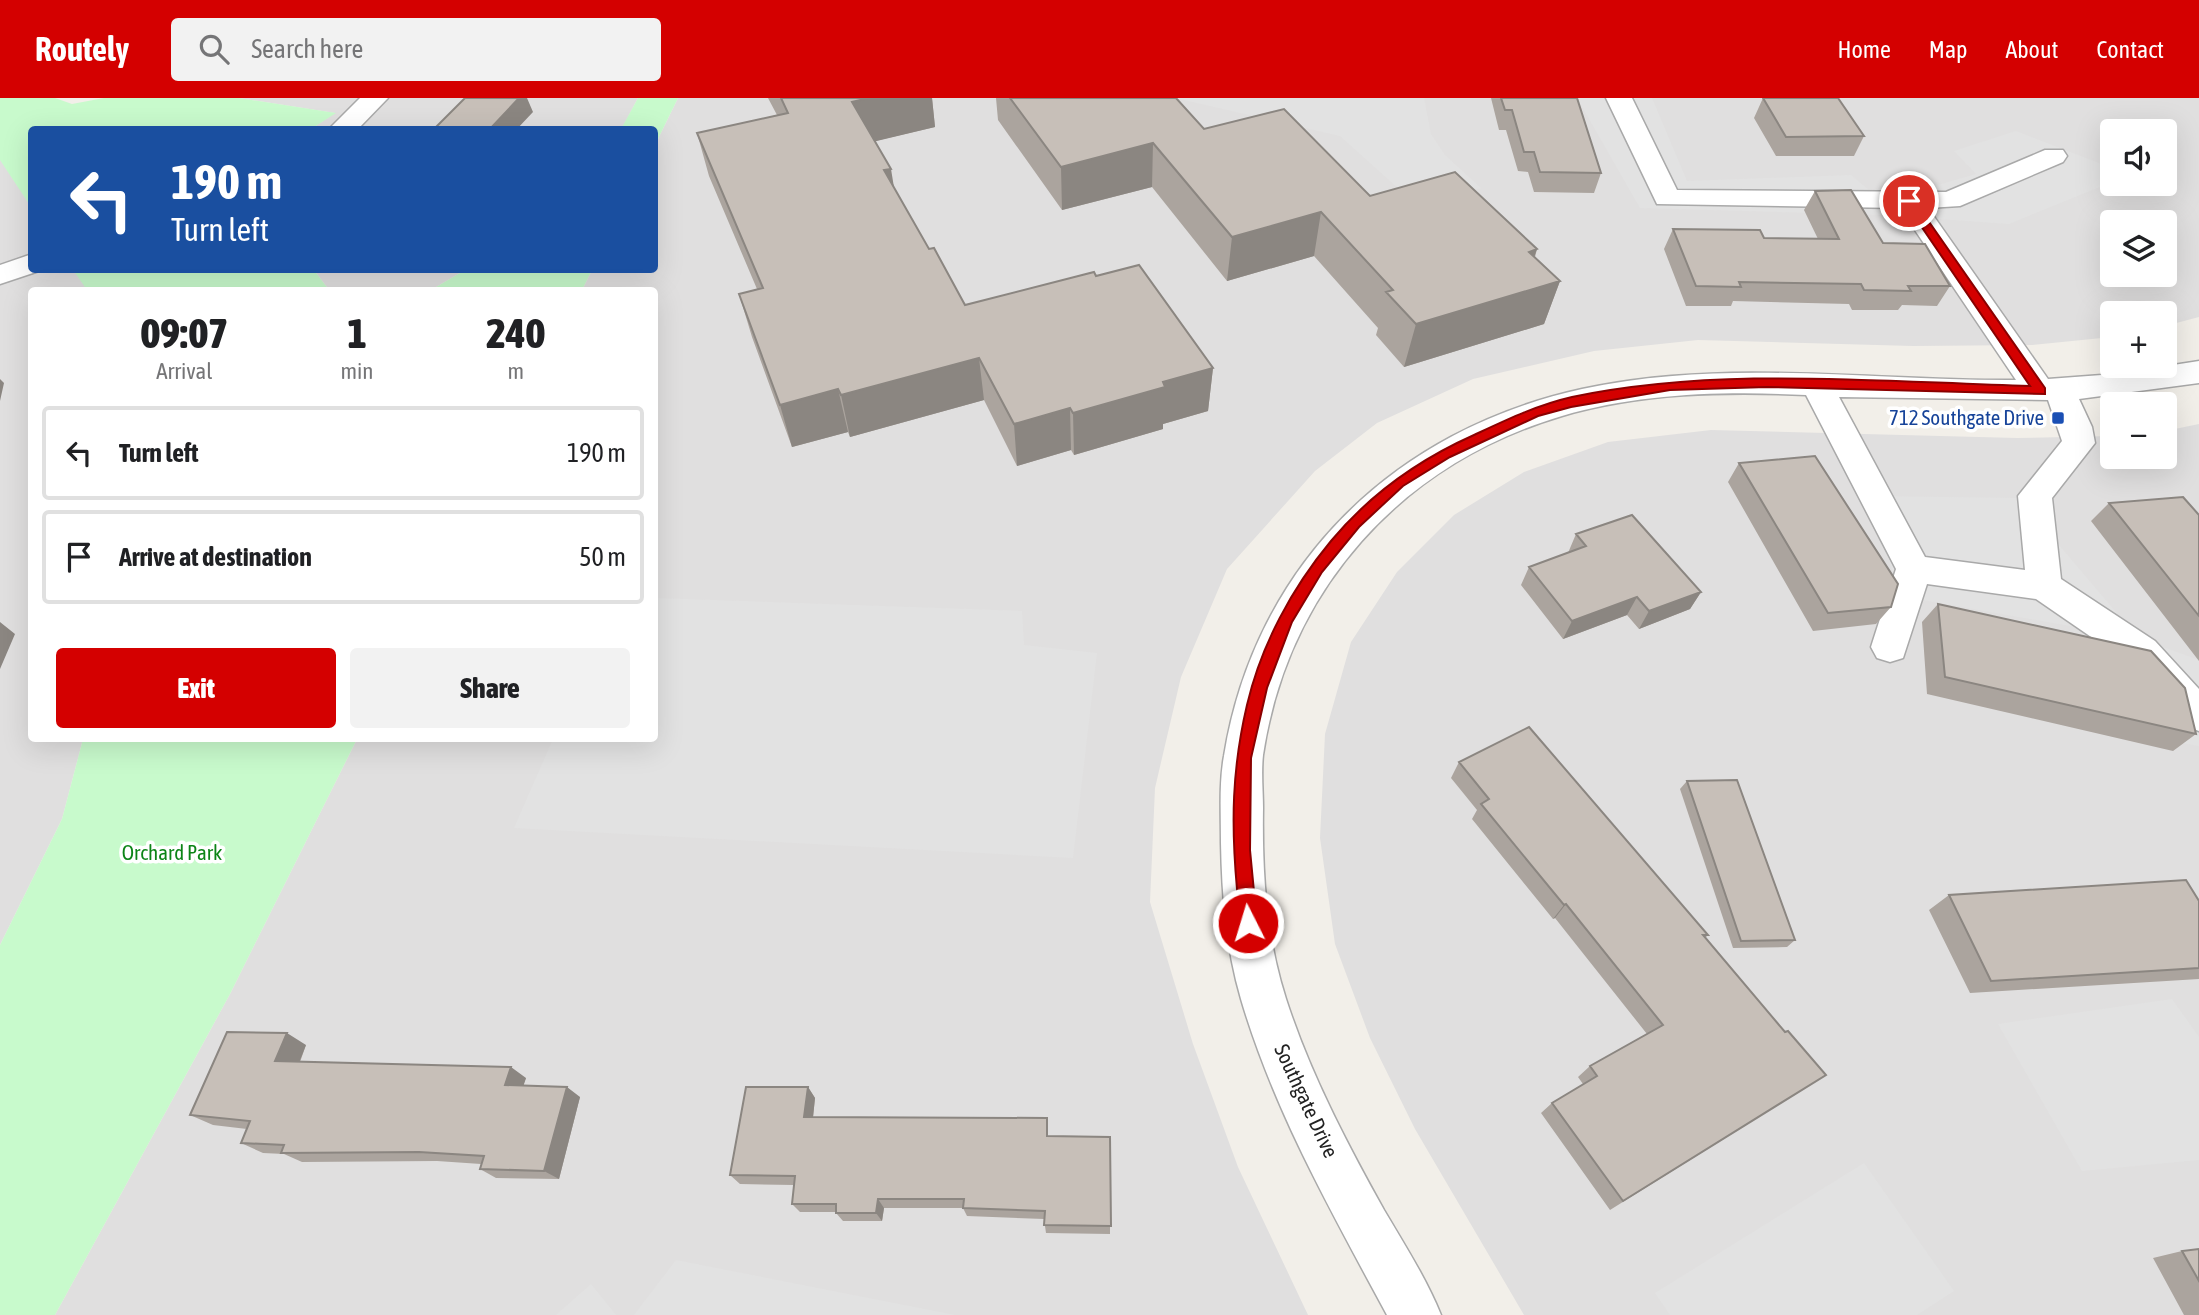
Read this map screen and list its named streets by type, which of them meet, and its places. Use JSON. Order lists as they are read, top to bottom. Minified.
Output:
{"streets":{"street":["Southgate Drive"]},"parks":["Orchard Park"],"places":{"transit":["712 Southgate Drive"]},"page":{"header":"Routely","search":"Search here","nav":["Home","Map","About","Contact"],"map_buttons":["+","−"],"turn":["190 m","Turn left"],"eta":["09:07","Arrival","1","min","240","m"],"list":[{"name":"Turn left","value":"190 m"},{"name":"Arrive at destination","value":"50 m"}],"buttons":["Exit","Share"]}}
